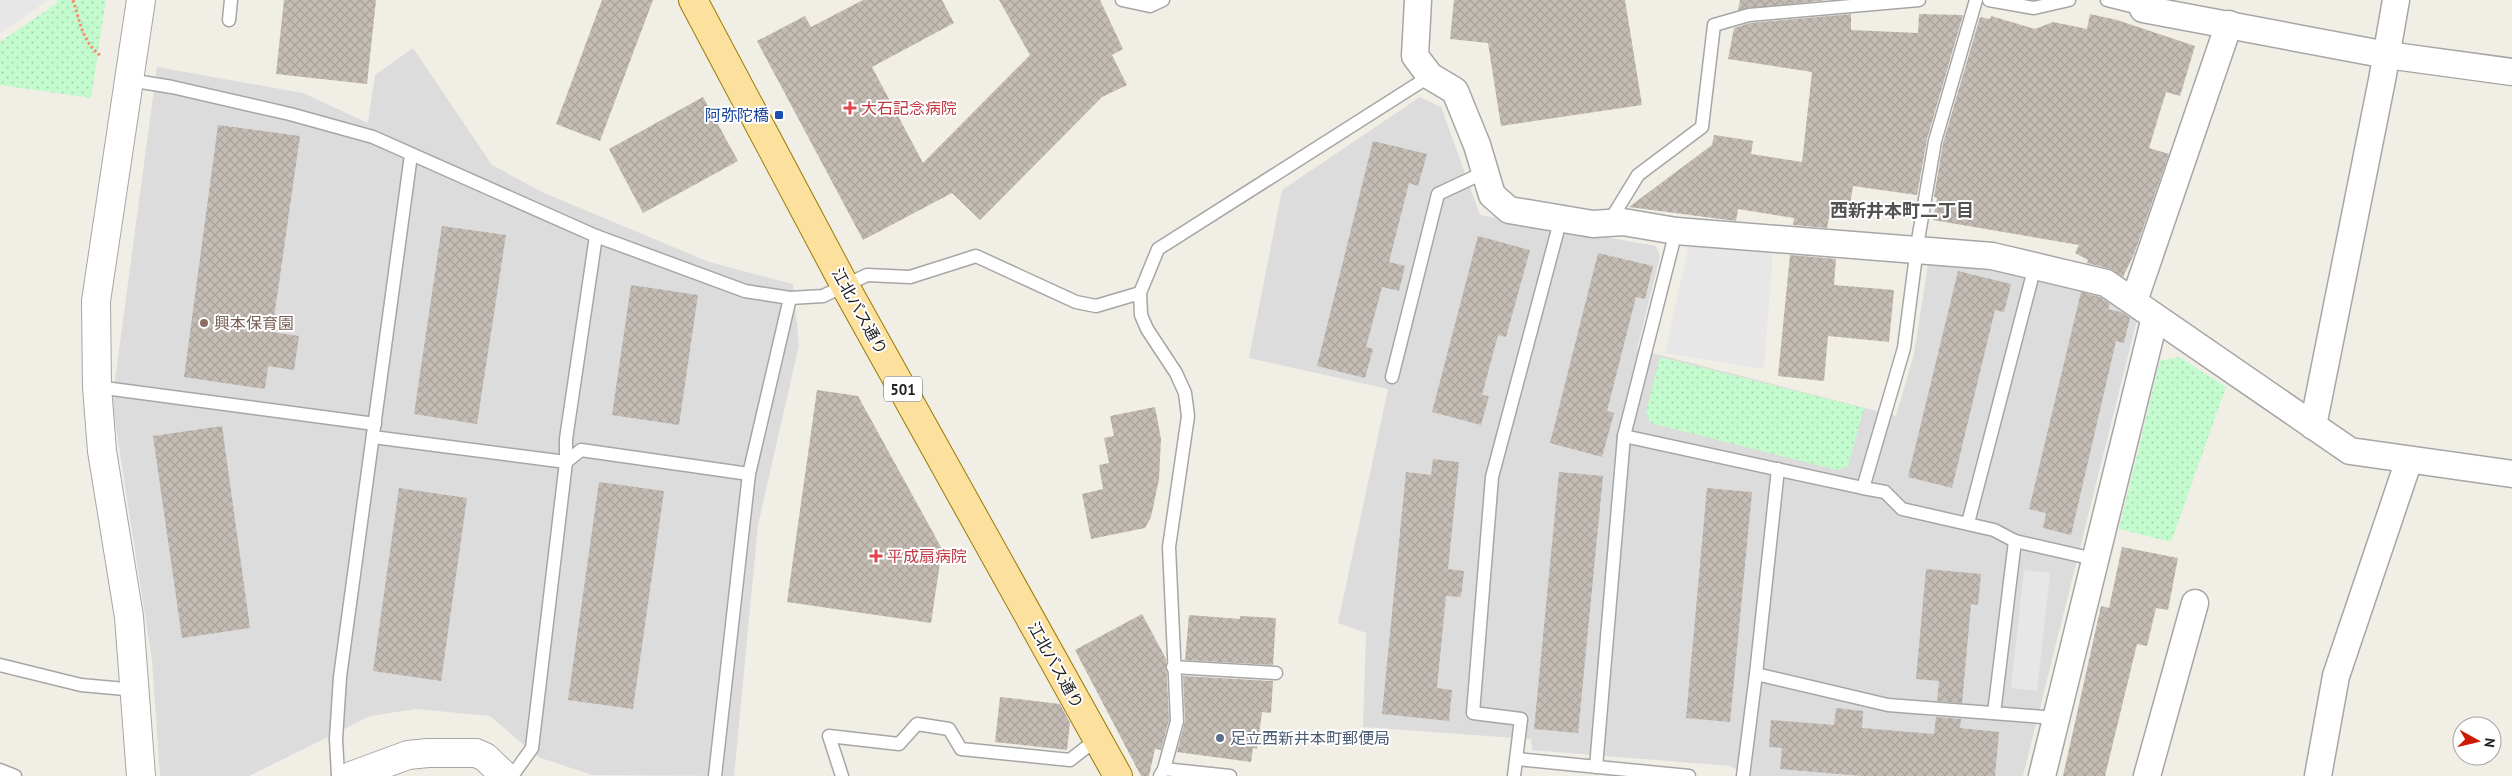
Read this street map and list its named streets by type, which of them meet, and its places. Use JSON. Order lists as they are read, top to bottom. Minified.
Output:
{"streets":{"main road":["江北バス通り","501"]},"districts":["西新井本町二丁目"],"places":{"health":["大石記念病院","平成扇病院"],"transit":["阿弥陀橋"],"other":["興本保育園","足立西新井本町郵便局"]},"north":"right"}
